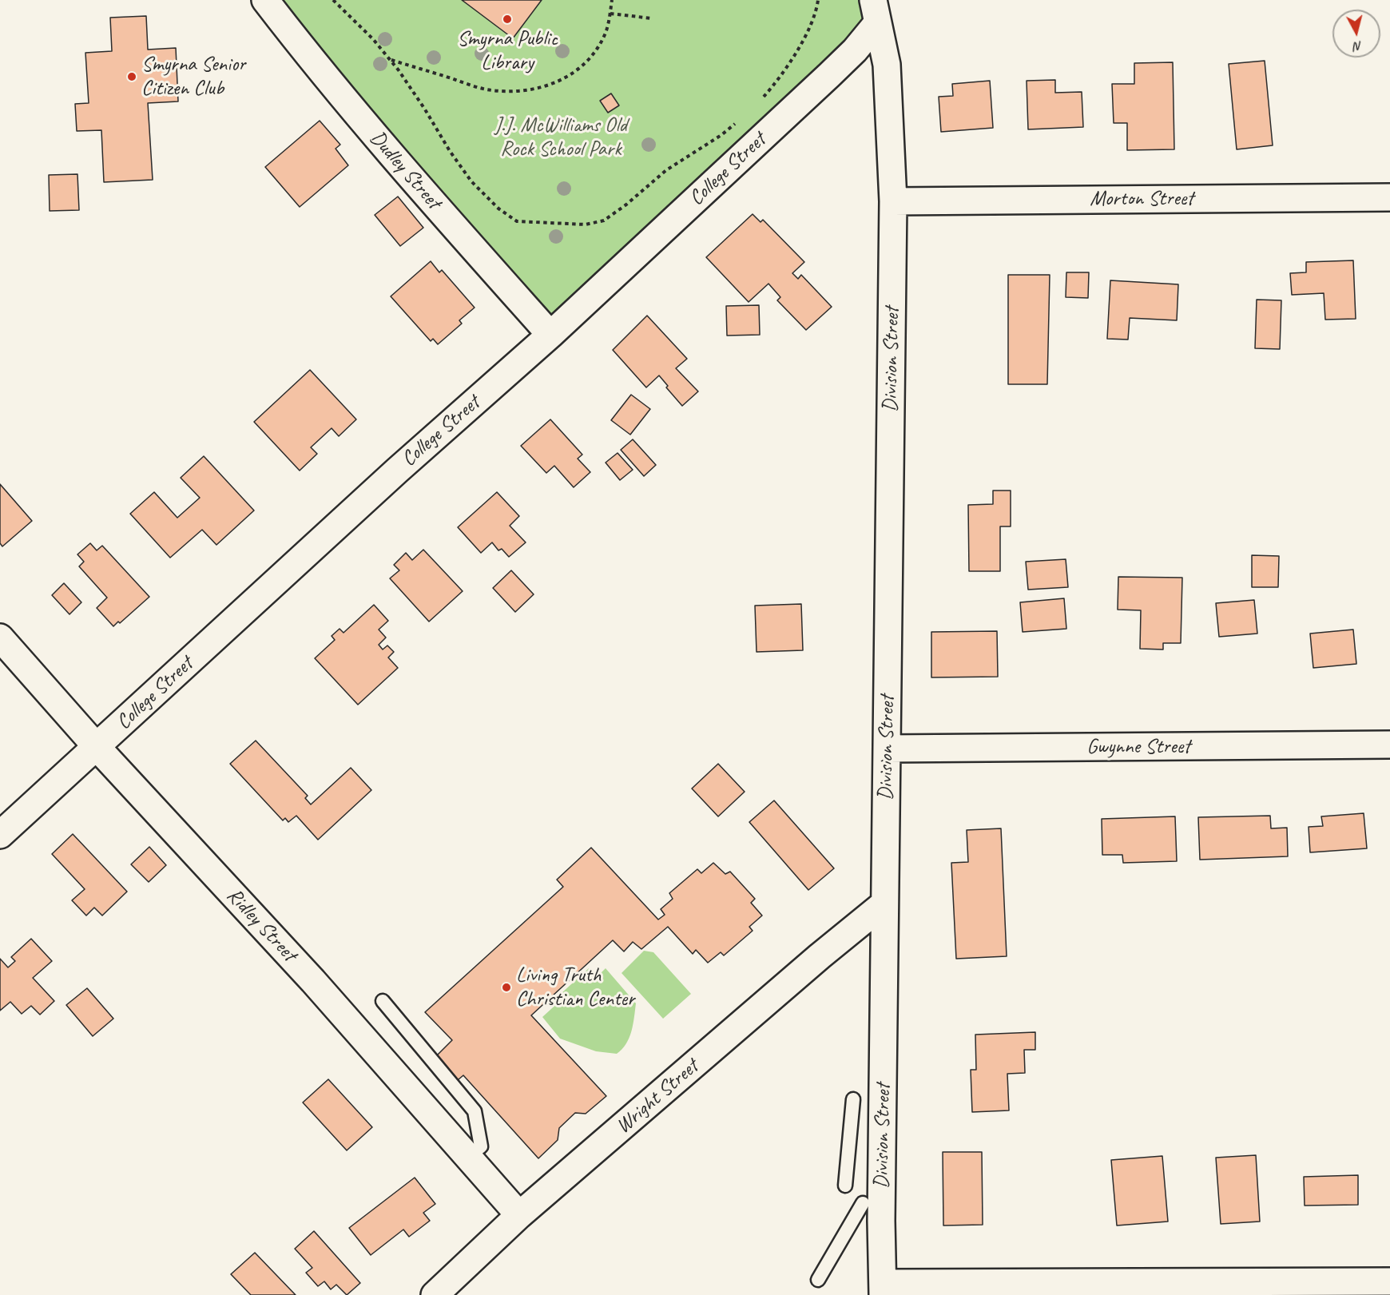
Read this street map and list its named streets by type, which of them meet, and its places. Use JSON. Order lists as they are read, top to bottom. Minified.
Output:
{"streets":{"street":["College Street","Dudley Street","Morton Street","Division Street","Gwynne Street","Ridley Street","Wright Street"]},"crossings":[["College Street","Dudley Street"],["College Street","Morton Street"],["College Street","Division Street"],["College Street","Ridley Street"],["Morton Street","Division Street"],["Division Street","Gwynne Street"],["Division Street","Wright Street"],["Ridley Street","Wright Street"]],"parks":["J.J. McWilliams Old Rock School Park"],"places":["Smyrna Public Library","Smyrna Senior Citizen Club","Living Truth Christian Center"],"north":"bottom"}
